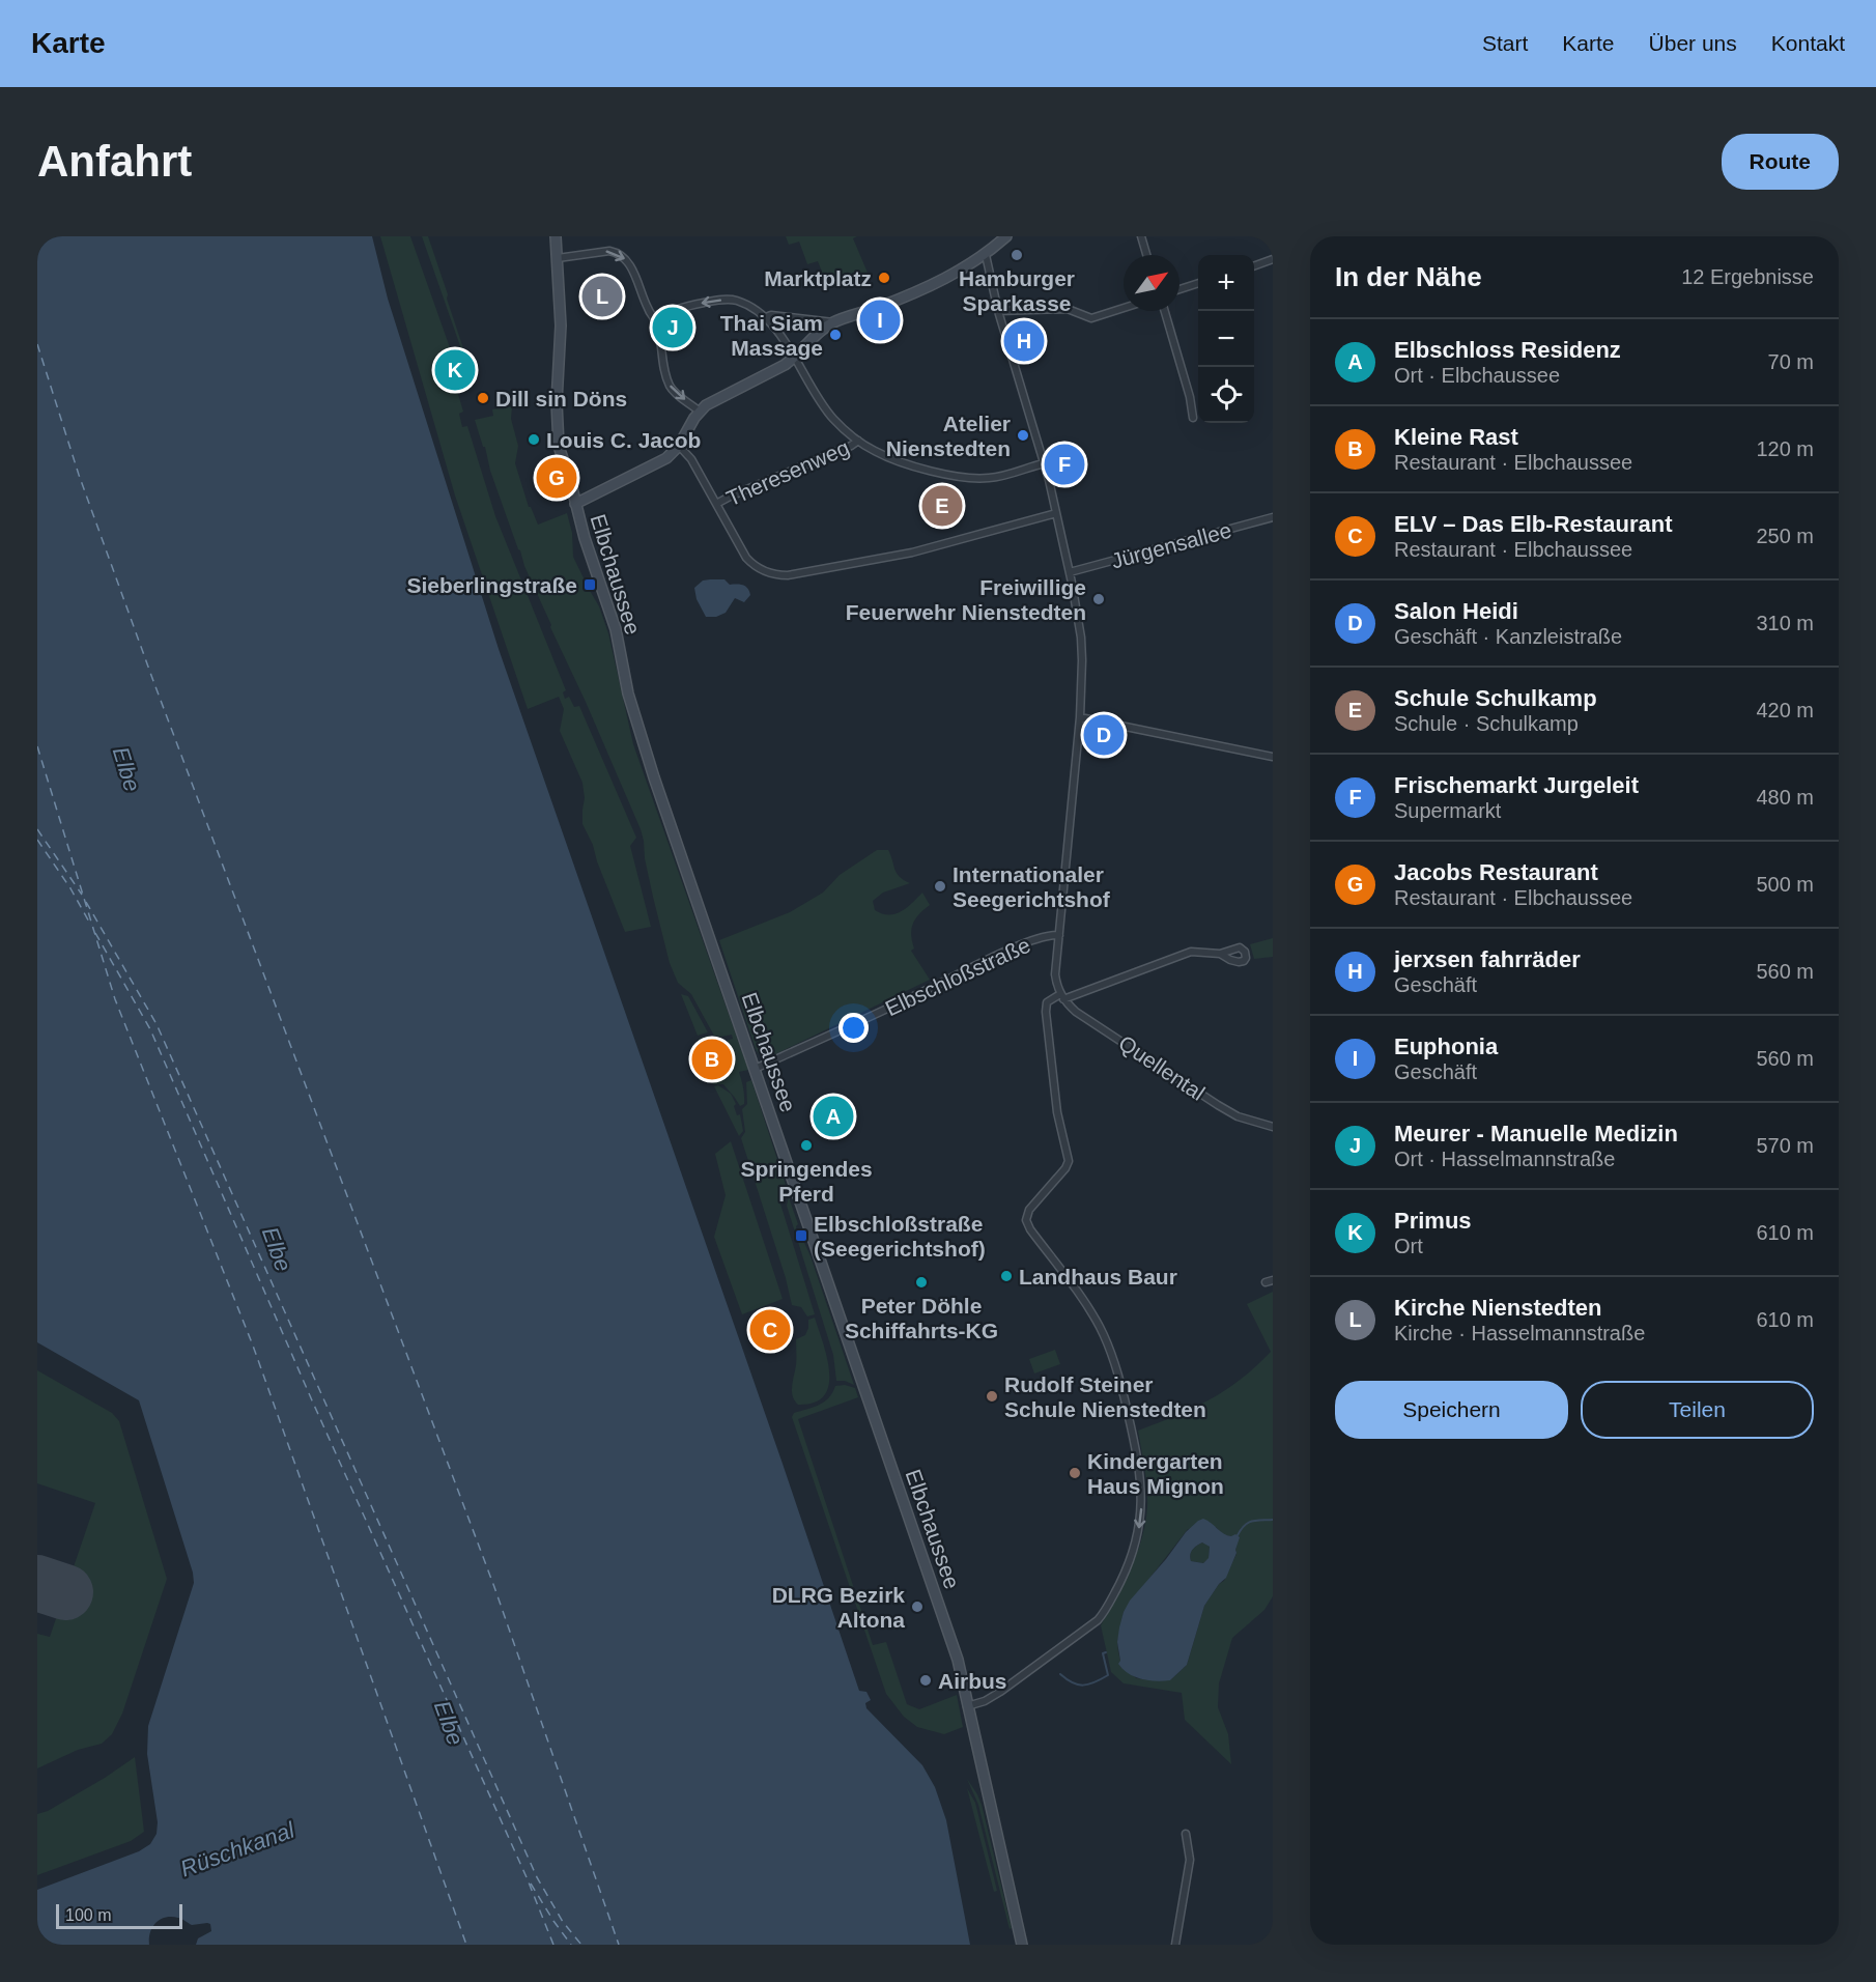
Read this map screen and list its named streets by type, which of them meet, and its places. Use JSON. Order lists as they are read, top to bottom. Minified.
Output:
{"streets":{"main road":["Elbchaussee"],"street":["Theresenweg","Jürgensallee","Elbschloßstraße","Quellental"]},"crossings":[["Elbchaussee","Elbschloßstraße"]],"water":["Elbe","Rüschkanal"],"places":{"other":["Hamburger Sparkasse","Marktplatz","Thai Siam Massage","Dill sin Döns","Atelier Nienstedten","Louis C. Jacob","Freiwillige Feuerwehr Nienstedten","Internationaler Seegerichtshof","Springendes Pferd","Landhaus Baur","Peter Döhle Schiffahrts-KG","Rudolf Steiner Schule Nienstedten","Kindergarten Haus Mignon","DLRG Bezirk Altona","Airbus"],"transit":["Sieberlingstraße","Elbschloßstraße (Seegerichtshof)"]},"scale_bar":"100 m","north":"top right","page":{"header":"Karte","nav":["Start","Karte","Über uns","Kontakt"],"buttons":["Route",["Speichern","Teilen"]],"title":"Anfahrt","heading":["In der Nähe","12 Ergebnisse"],"map_buttons":["+","−"],"pins":["L","I","J","H","K","F","G","E","D","B","A","C"],"list":[{"mark":"A","name":"Elbschloss Residenz","note":"Ort · Elbchaussee","value":"70 m"},{"mark":"B","name":"Kleine Rast","note":"Restaurant · Elbchaussee","value":"120 m"},{"mark":"C","name":"ELV – Das Elb-Restaurant","note":"Restaurant · Elbchaussee","value":"250 m"},{"mark":"D","name":"Salon Heidi","note":"Geschäft · Kanzleistraße","value":"310 m"},{"mark":"E","name":"Schule Schulkamp","note":"Schule · Schulkamp","value":"420 m"},{"mark":"F","name":"Frischemarkt Jurgeleit","note":"Supermarkt","value":"480 m"},{"mark":"G","name":"Jacobs Restaurant","note":"Restaurant · Elbchaussee","value":"500 m"},{"mark":"H","name":"jerxsen fahrräder","note":"Geschäft","value":"560 m"},{"mark":"I","name":"Euphonia","note":"Geschäft","value":"560 m"},{"mark":"J","name":"Meurer - Manuelle Medizin","note":"Ort · Hasselmannstraße","value":"570 m"},{"mark":"K","name":"Primus","note":"Ort","value":"610 m"},{"mark":"L","name":"Kirche Nienstedten","note":"Kirche · Hasselmannstraße","value":"610 m"}],"scale":"100 m"}}
